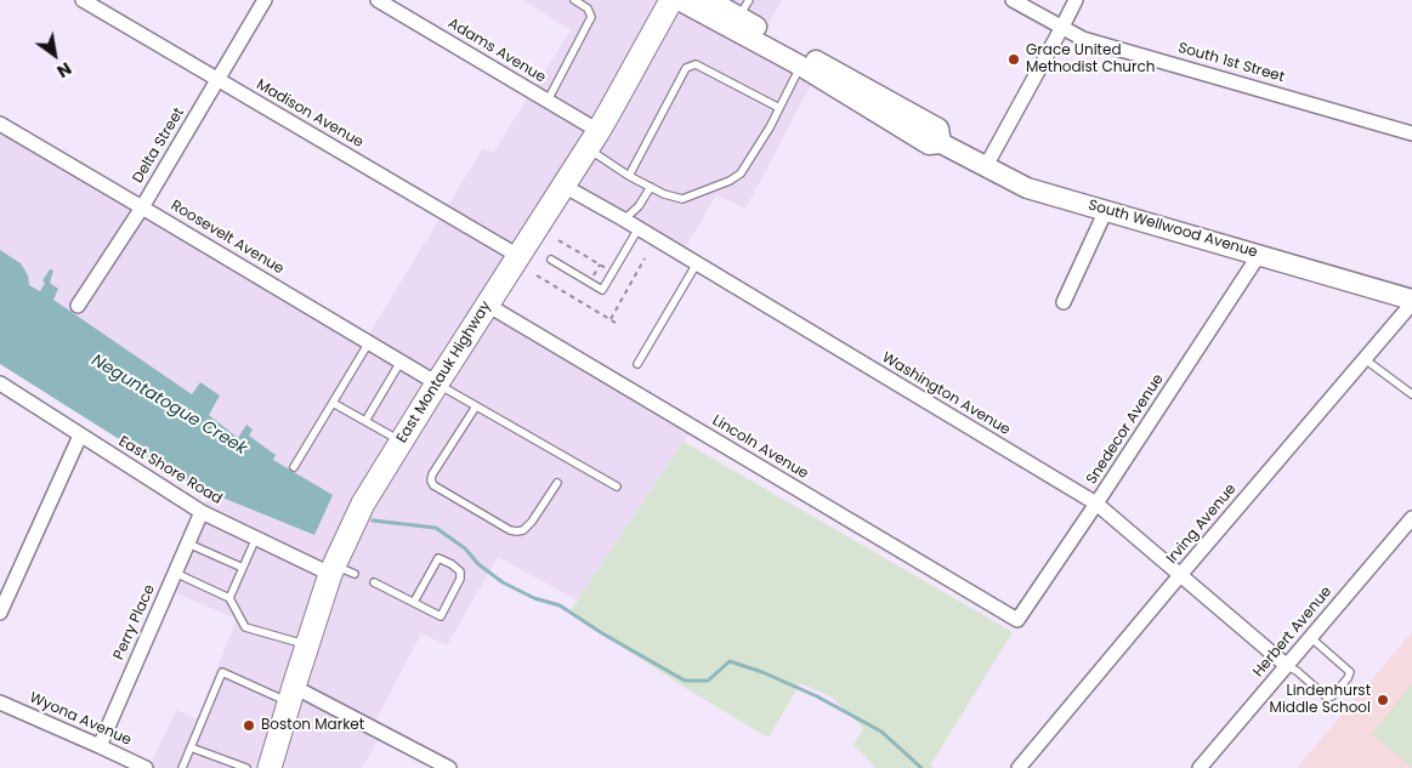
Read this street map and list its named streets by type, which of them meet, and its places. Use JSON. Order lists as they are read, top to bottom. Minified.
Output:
{"streets":{"main road":["South Wellwood Avenue","East Montauk Highway"],"street":["Adams Avenue","South 1st Street","Madison Avenue","Delta Street","Roosevelt Avenue","Washington Avenue","Snedecor Avenue","Lincoln Avenue","East Shore Road","Irving Avenue","Perry Place","Herbert Avenue","Wyona Avenue"]},"crossings":[["Adams Avenue","East Montauk Highway"],["Madison Avenue","Delta Street"],["Madison Avenue","East Montauk Highway"],["Delta Street","Roosevelt Avenue"],["South Wellwood Avenue","Snedecor Avenue"],["South Wellwood Avenue","Irving Avenue"],["Roosevelt Avenue","East Montauk Highway"],["East Montauk Highway","Washington Avenue"],["East Montauk Highway","Lincoln Avenue"],["East Montauk Highway","East Shore Road"],["Washington Avenue","Snedecor Avenue"],["Washington Avenue","Irving Avenue"],["Washington Avenue","Herbert Avenue"],["Snedecor Avenue","Lincoln Avenue"],["East Shore Road","Perry Place"],["Perry Place","Wyona Avenue"]],"water":["Neguntatogue Creek"],"places":["Grace United Methodist Church","Lindenhurst Middle School","Boston Market"],"north":"bottom right"}
